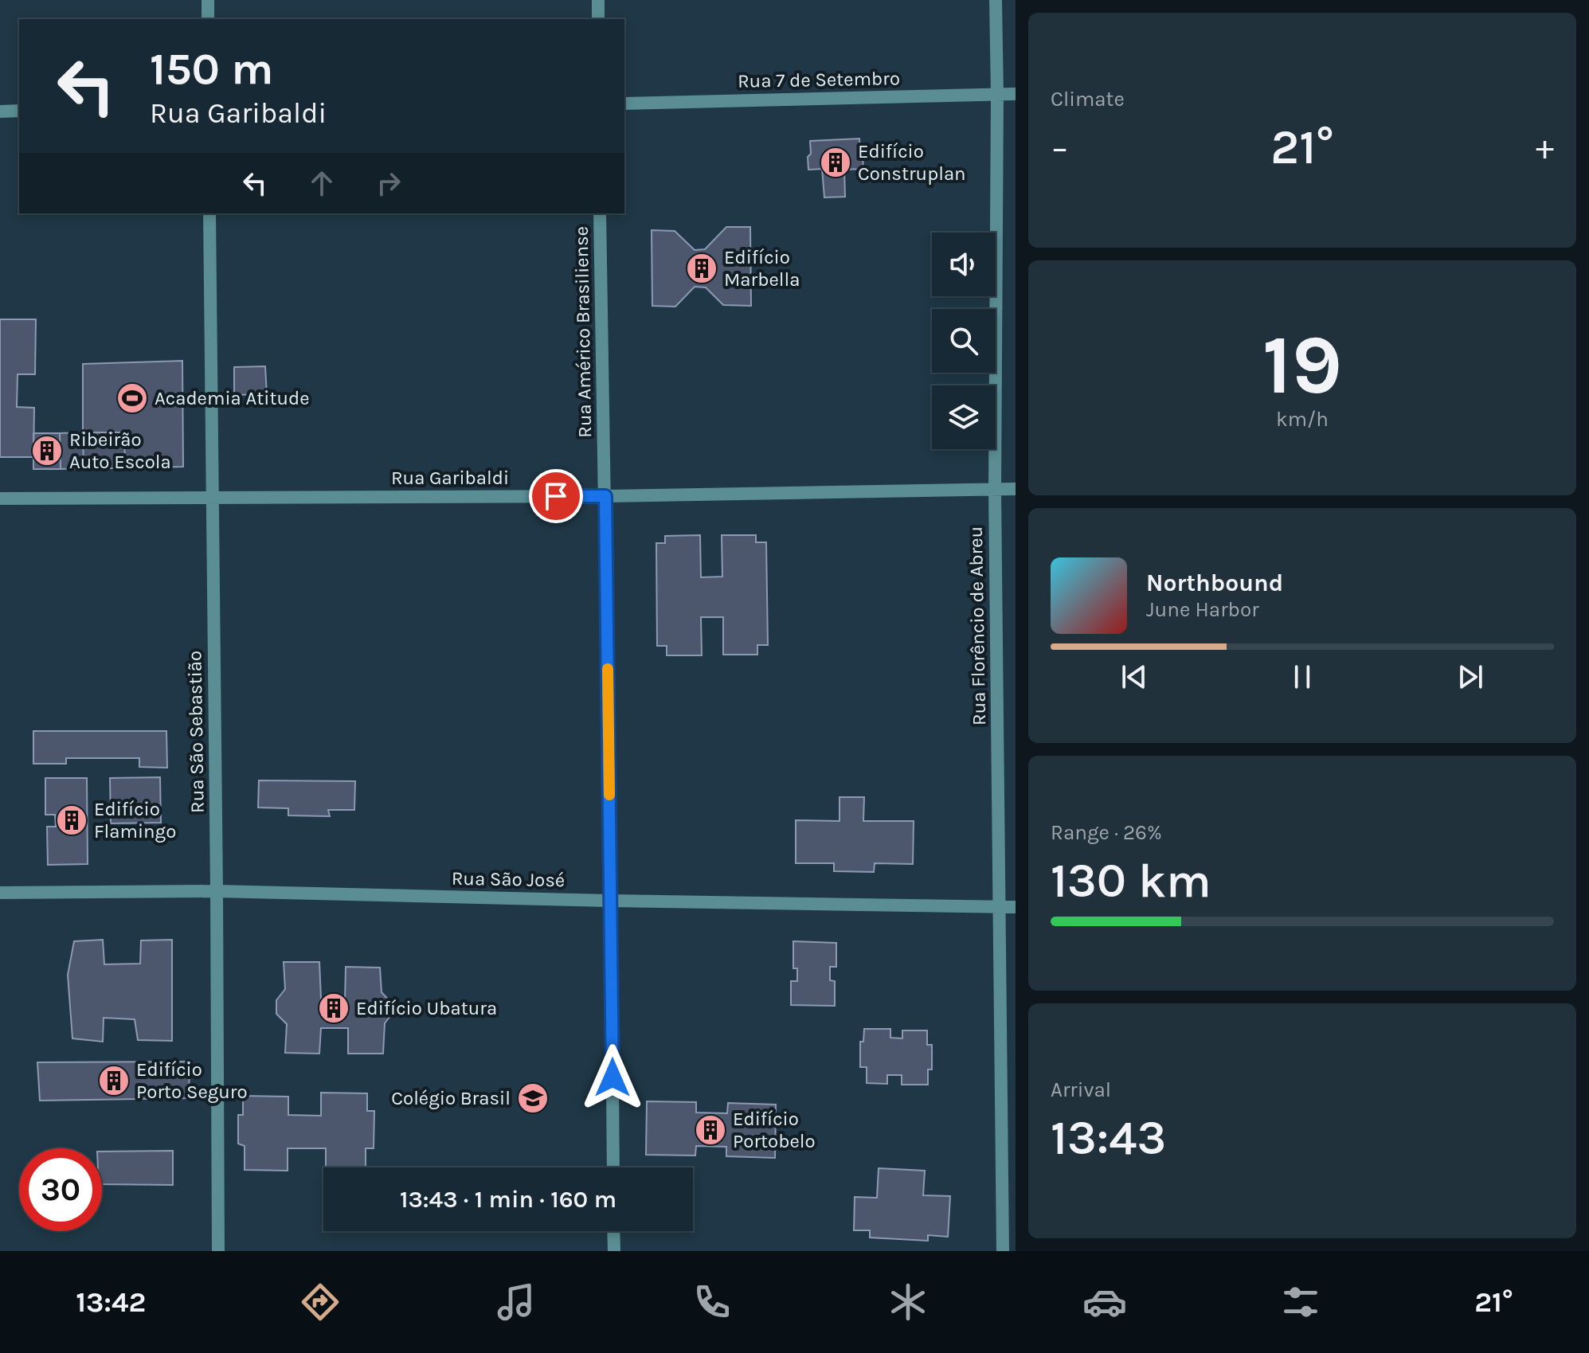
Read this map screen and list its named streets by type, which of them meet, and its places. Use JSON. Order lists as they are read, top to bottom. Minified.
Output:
{"streets":{"street":["Rua 7 de Setembro","Rua Américo Brasiliense","Rua Garibaldi","Rua Florêncio de Abreu","Rua São Sebastião","Rua São José"]},"crossings":[["Rua 7 de Setembro","Rua Florêncio de Abreu"],["Rua Américo Brasiliense","Rua Garibaldi"],["Rua Américo Brasiliense","Rua São José"],["Rua Garibaldi","Rua Florêncio de Abreu"],["Rua Garibaldi","Rua São Sebastião"],["Rua Florêncio de Abreu","Rua São José"],["Rua São Sebastião","Rua São José"]],"places":{"building":["Edifício Construplan","Edifício Marbella","Ribeirão Auto Escola","Edifício Flamingo","Edifício Ubatura","Edifício Porto Seguro","Edifício Portobelo"],"sports":["Academia Atitude"],"school or university":["Colégio Brasil"]},"page":{"tile":["Climate",["19","km/h"],["Range · 26%","130 km"],["Arrival","13:43"]],"turn":["150 m","Rua Garibaldi"],"heat":["−","21°","+"],"song":["Northbound","June Harbor"],"limit":"30","trip":"13:43 · 1 min · 160 m","tabs":["13:42","21°"]}}
